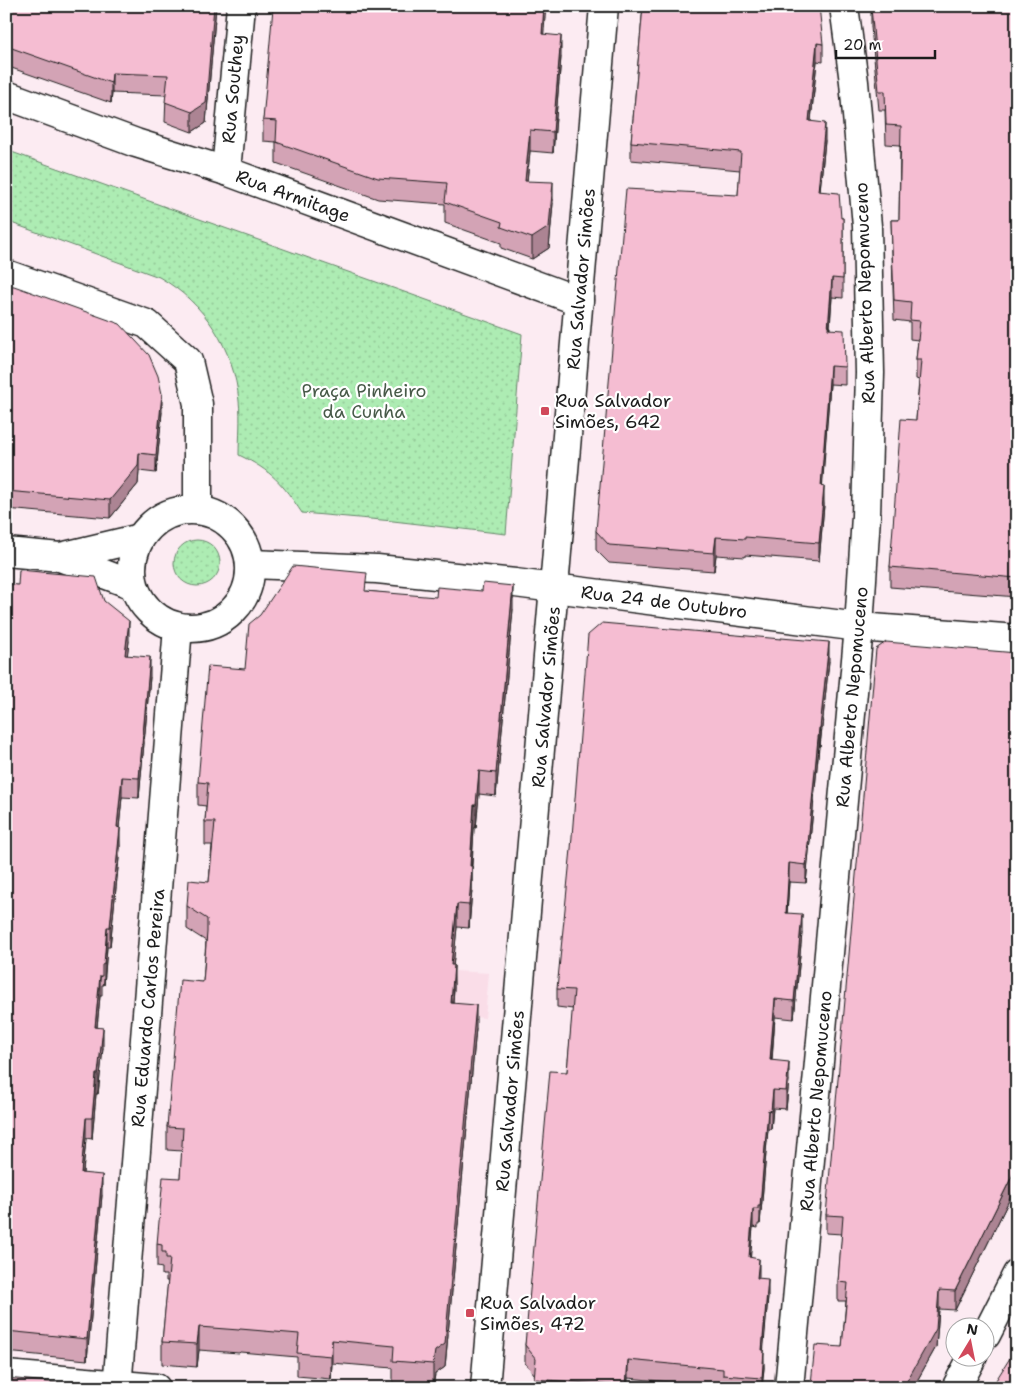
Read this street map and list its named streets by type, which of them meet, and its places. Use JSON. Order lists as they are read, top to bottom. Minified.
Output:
{"streets":{"street":["Rua Southey","Rua Armitage","Rua Salvador Simões","Rua Alberto Nepomuceno","Rua 24 de Outubro","Rua Eduardo Carlos Pereira"]},"crossings":[["Rua Southey","Rua Armitage"],["Rua Armitage","Rua Salvador Simões"],["Rua Salvador Simões","Rua 24 de Outubro"],["Rua Alberto Nepomuceno","Rua 24 de Outubro"],["Rua 24 de Outubro","Rua Eduardo Carlos Pereira"]],"parks":["Praça Pinheiro da Cunha"],"places":{"transit":["Rua Salvador Simões, 642","Rua Salvador Simões, 472"]},"scale_bar":"20 m","north":"top"}
